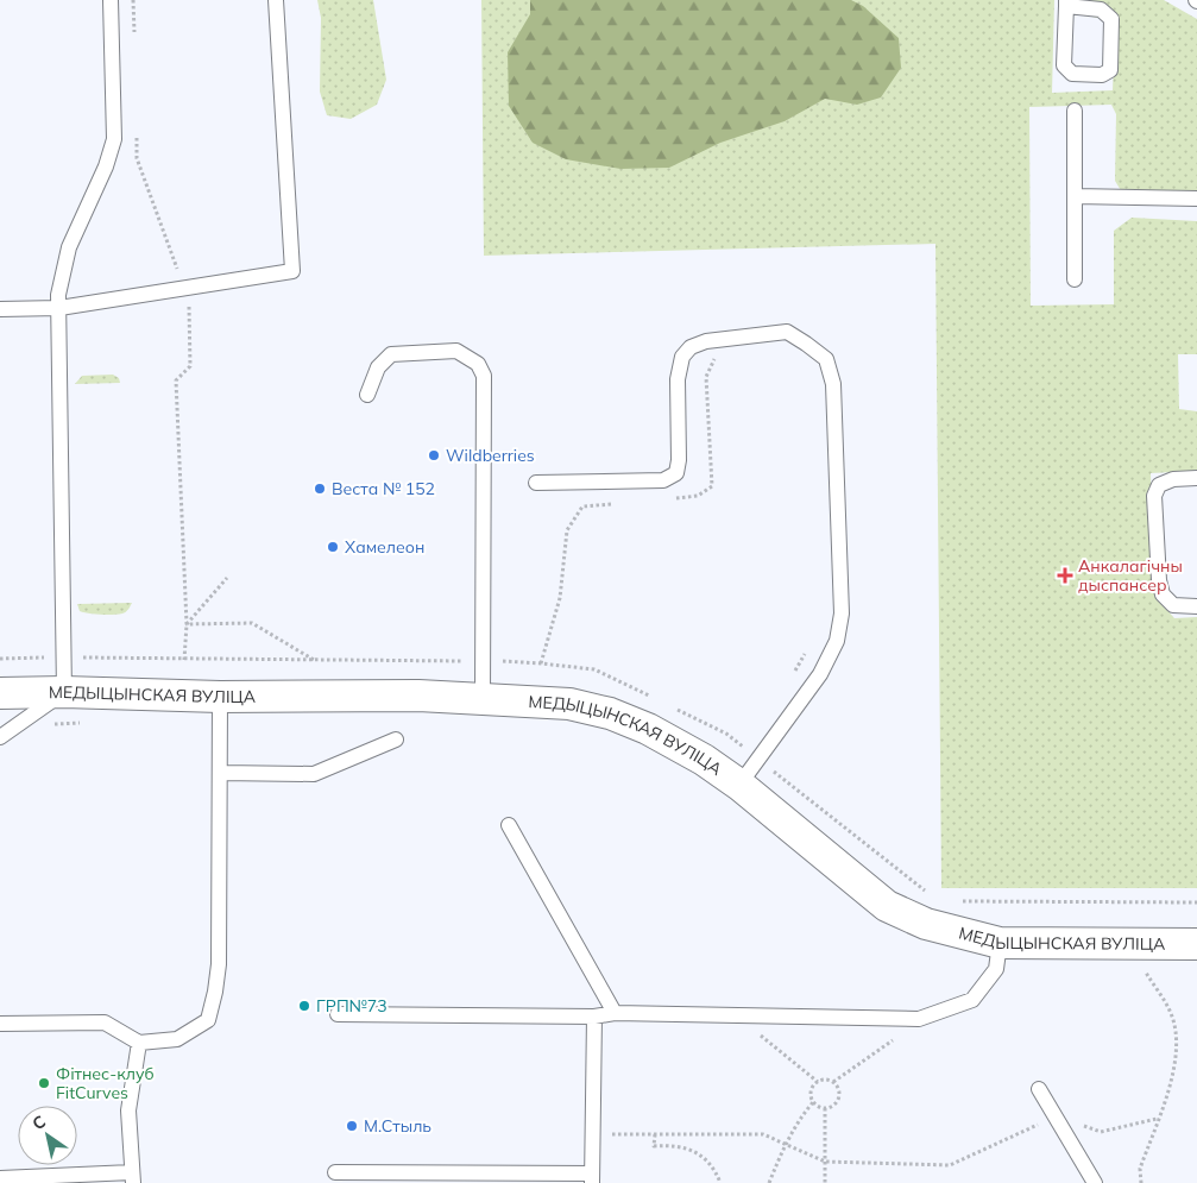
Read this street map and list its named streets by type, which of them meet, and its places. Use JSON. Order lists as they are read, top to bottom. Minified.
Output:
{"streets":{"street":["МЕДЫЦЫНСКАЯ ВУЛІЦА"]},"places":{"other":["Wildberries","Веста № 152","Хамелеон","ГРП№73","Фітнес-клуб FitCurves","М.Стыль"],"health":["Анкалагічны дыспансер"]},"north":"top left"}
